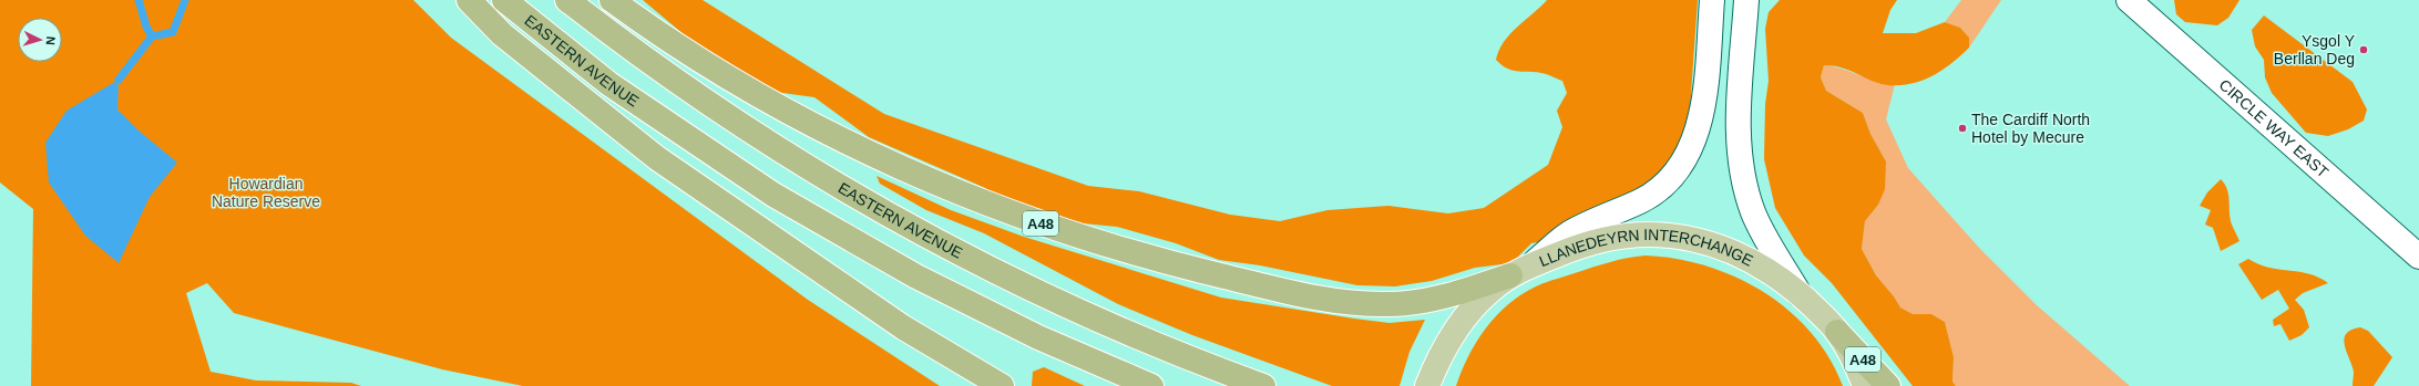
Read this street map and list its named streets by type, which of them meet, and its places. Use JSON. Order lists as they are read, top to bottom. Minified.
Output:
{"streets":{"highway":["EASTERN AVENUE","A48"],"main road":["LLANEDEYRN INTERCHANGE"],"street":["CIRCLE WAY EAST"]},"crossings":[["A48","LLANEDEYRN INTERCHANGE"]],"parks":["Howardian Nature Reserve"],"places":["Ysgol Y Berllan Deg","The Cardiff North Hotel by Mecure"],"north":"right"}
